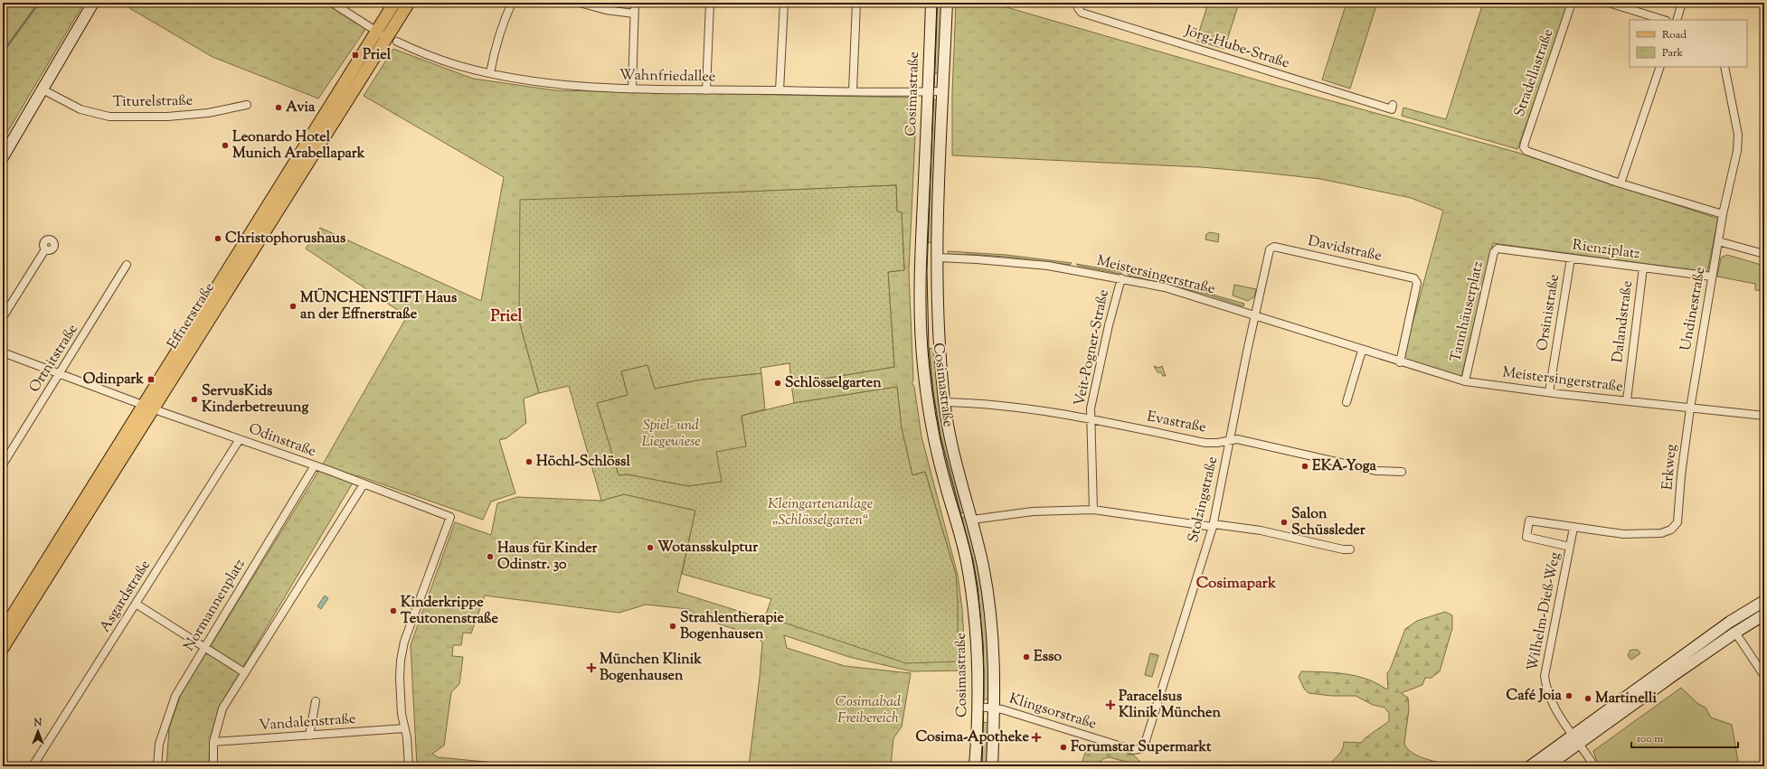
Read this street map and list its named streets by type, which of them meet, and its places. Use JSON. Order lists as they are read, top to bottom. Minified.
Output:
{"streets":{"main road":["Cosimastraße","Effnerstraße"],"street":["Jörg-Hube-Straße","Stradellastraße","Wahnfriedallee","Titurelstraße","Davidstraße","Rienziplatz","Meistersingerstraße","Undinestraße","Tannhäuserplatz","Orsinistraße","Dalandstraße","Veit-Pogner-Straße","Ortnitstraße","Evastraße","Odinstraße","Erkweg","Stolzingstraße","Asgardstraße","Normannenplatz","Wilhelm-Dieß-Weg","Klingsorstraße","Vandalenstraße"]},"crossings":[["Wahnfriedallee","Cosimastraße"],["Wahnfriedallee","Effnerstraße"],["Cosimastraße","Meistersingerstraße"],["Cosimastraße","Evastraße"],["Cosimastraße","Klingsorstraße"],["Davidstraße","Meistersingerstraße"],["Davidstraße","Stolzingstraße"],["Rienziplatz","Undinestraße"],["Rienziplatz","Tannhäuserplatz"],["Rienziplatz","Orsinistraße"],["Rienziplatz","Dalandstraße"],["Meistersingerstraße","Undinestraße"],["Meistersingerstraße","Tannhäuserplatz"],["Meistersingerstraße","Orsinistraße"],["Meistersingerstraße","Dalandstraße"],["Meistersingerstraße","Veit-Pogner-Straße"],["Meistersingerstraße","Erkweg"],["Meistersingerstraße","Stolzingstraße"],["Undinestraße","Erkweg"],["Effnerstraße","Odinstraße"],["Veit-Pogner-Straße","Evastraße"],["Ortnitstraße","Odinstraße"],["Evastraße","Stolzingstraße"],["Odinstraße","Asgardstraße"],["Odinstraße","Normannenplatz"],["Odinstraße","Vandalenstraße"],["Erkweg","Wilhelm-Dieß-Weg"],["Stolzingstraße","Klingsorstraße"]],"districts":["Priel","Cosimapark"],"parks":["Spiel- und Liegewiese","Kleingartenanlage „Schlösselgarten“","Cosimabad Freibereich"],"places":{"transit":["Priel","Odinpark"],"other":["Avia","Leonardo Hotel Munich Arabellapark","Christophorushaus","MÜNCHENSTIFT Haus an der Effnerstraße","Schlösselgarten","ServusKids Kinderbetreuung","Höchl-Schlössl","EKA-Yoga","Salon Schüssleder","Wotansskulptur","Haus für Kinder Odinstr. 30","Kinderkrippe Teutonenstraße","Strahlentherapie Bogenhausen","Esso","Café Joia","Martinelli","Forumstar Supermarkt"],"health":["München Klinik Bogenhausen","Paracelsus Klinik München","Cosima-Apotheke"]},"legend":["Road","Park"],"scale_bar":"100 m","north":"top"}
